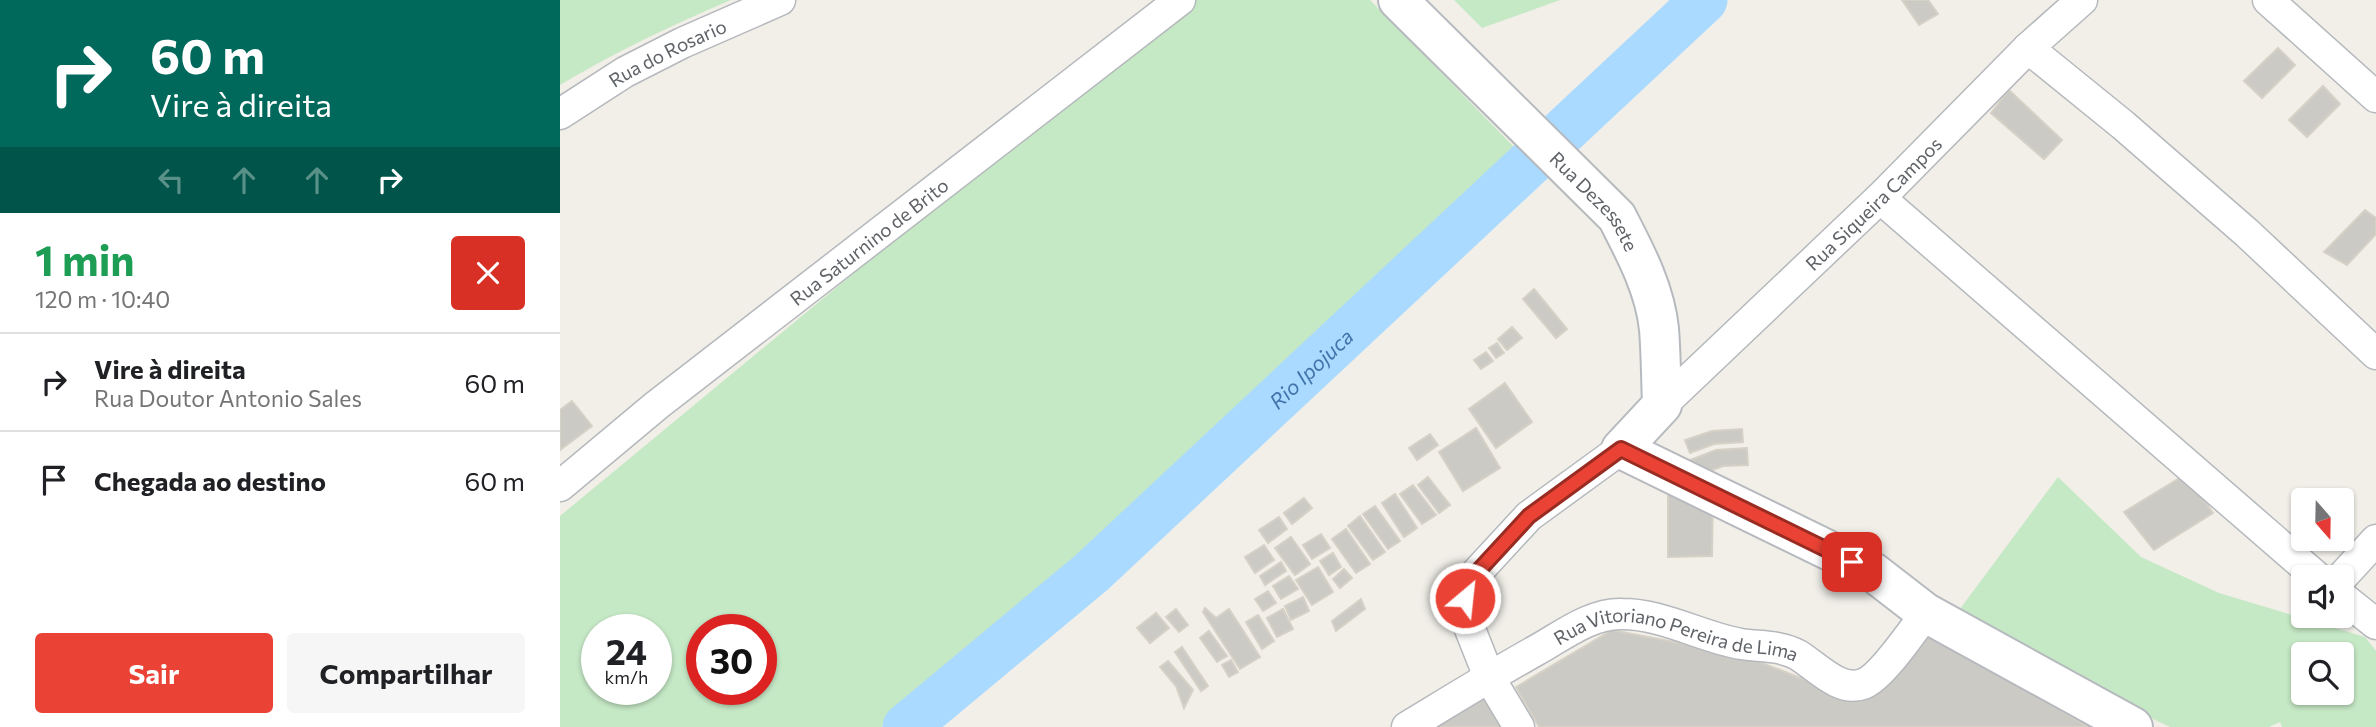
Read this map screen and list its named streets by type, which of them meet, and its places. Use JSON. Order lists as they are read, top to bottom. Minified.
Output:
{"streets":{"street":["Rua do Rosario","Rua Dezessete","Rua Siqueira Campos","Rua Saturnino de Brito","Rua Vitoriano Pereira de Lima"]},"crossings":[["Rua Dezessete","Rua Siqueira Campos"]],"water":["Rio Ipojuca"],"north":"bottom","page":{"turn":["60 m","Vire à direita"],"heading":["1 min","120 m · 10:40"],"list":[{"name":"Vire à direita","note":"Rua Doutor Antonio Sales","value":"60 m"},{"name":"Chegada ao destino","value":"60 m"}],"speed":"24 km/h","limit":"30","buttons":["Sair","Compartilhar"]}}
